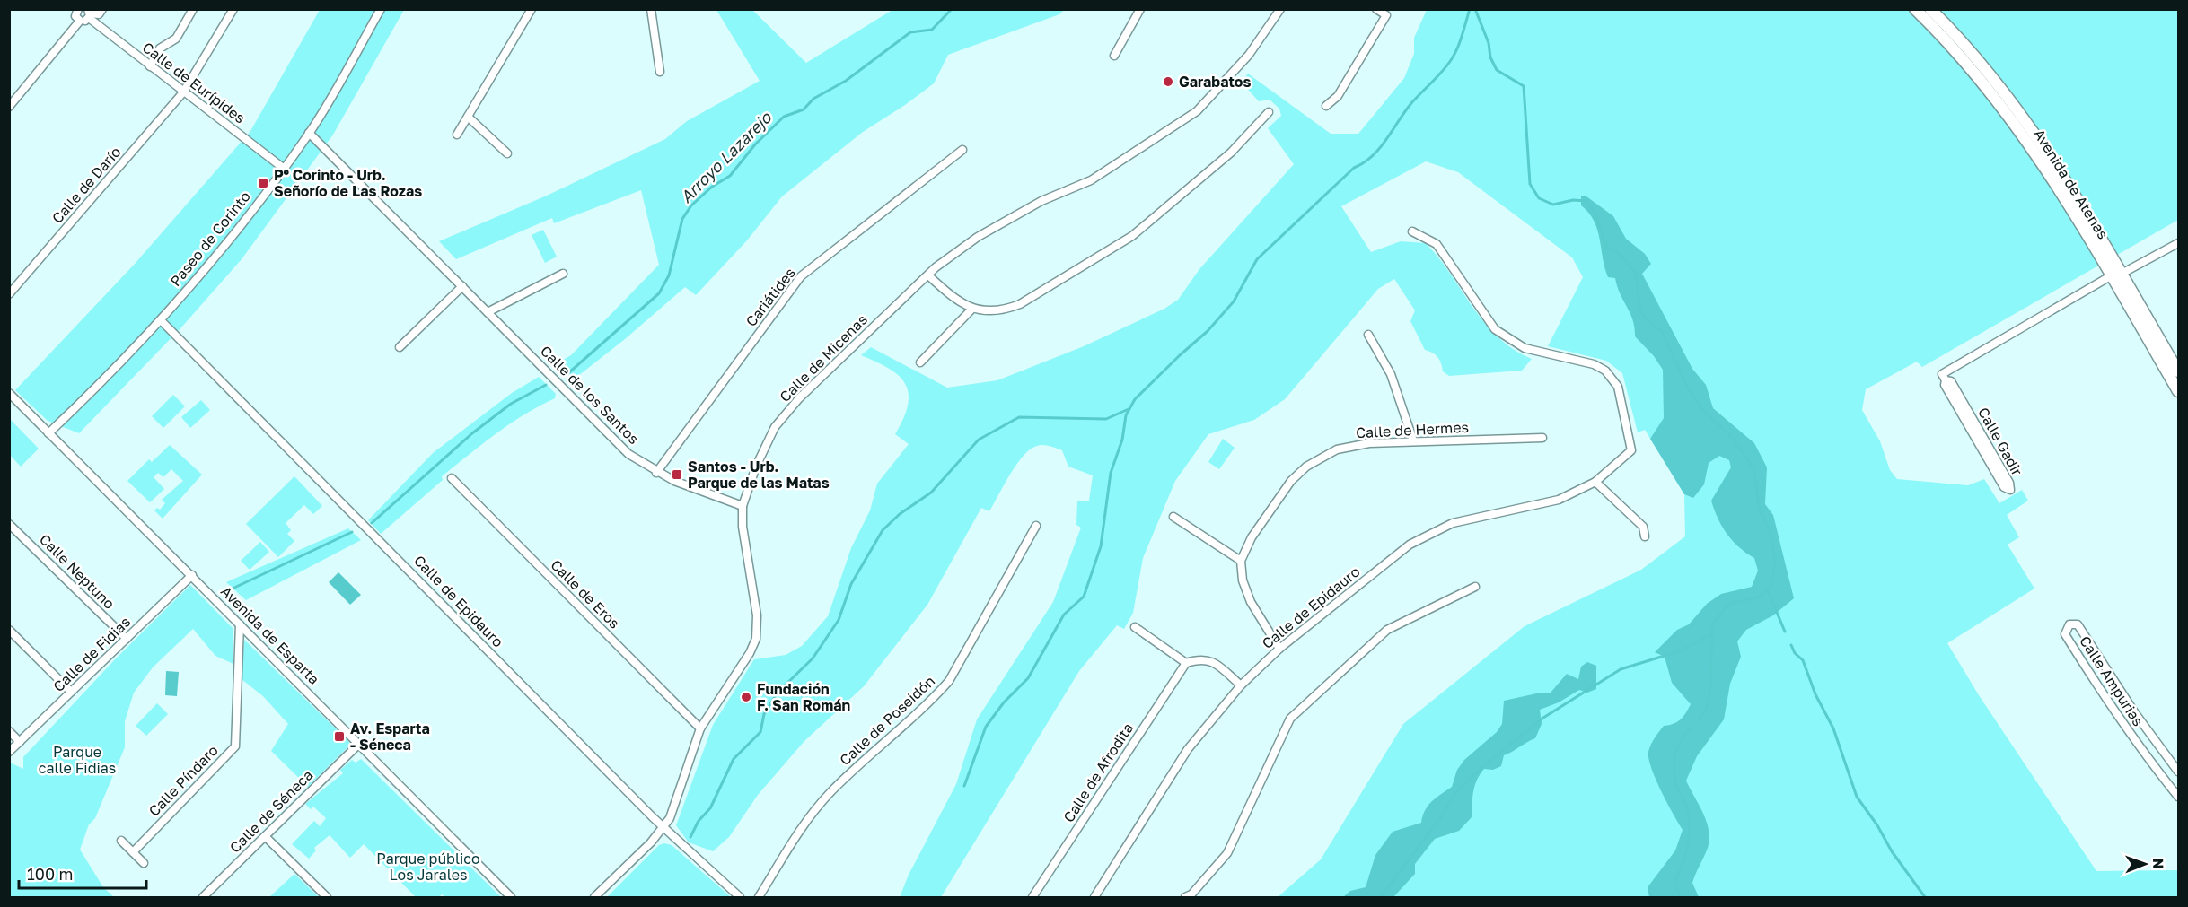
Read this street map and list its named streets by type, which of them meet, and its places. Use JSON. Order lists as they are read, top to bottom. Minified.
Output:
{"streets":{"main road":["Avenida de Atenas"],"street":["Calle de Eurípides","Calle de Darío","Paseo de Corinto","Cariátides","Calle de Micenas","Calle de los Santos","Calle de Hermes","Calle Gadir","Calle Neptuno","Calle de Eros","Calle de Epidauro","Avenida de Esparta","Calle de Fidias","Calle Ampurias","Calle de Poseidón","Calle de Afrodita","Calle Píndaro","Calle de Séneca"]},"crossings":[["Calle de Eurípides","Calle de Darío"],["Calle de Eurípides","Paseo de Corinto"],["Paseo de Corinto","Calle de los Santos"],["Paseo de Corinto","Calle de Epidauro"],["Paseo de Corinto","Avenida de Esparta"],["Cariátides","Calle de los Santos"],["Calle de Micenas","Calle de los Santos"],["Calle de Micenas","Calle de Eros"],["Calle de Micenas","Calle de Epidauro"],["Calle Neptuno","Calle de Fidias"],["Avenida de Esparta","Calle de Fidias"],["Avenida de Esparta","Calle Píndaro"],["Avenida de Esparta","Calle de Séneca"]],"water":["Arroyo Lazarejo"],"parks":["Parque calle Fidias","Parque público Los Jarales"],"places":{"other":["Garabatos","Fundación F. San Román"],"transit":["Pº Corinto - Urb. Señorío de Las Rozas","Santos - Urb. Parque de las Matas","Av. Esparta - Séneca"]},"scale_bar":"100 m","north":"right"}
